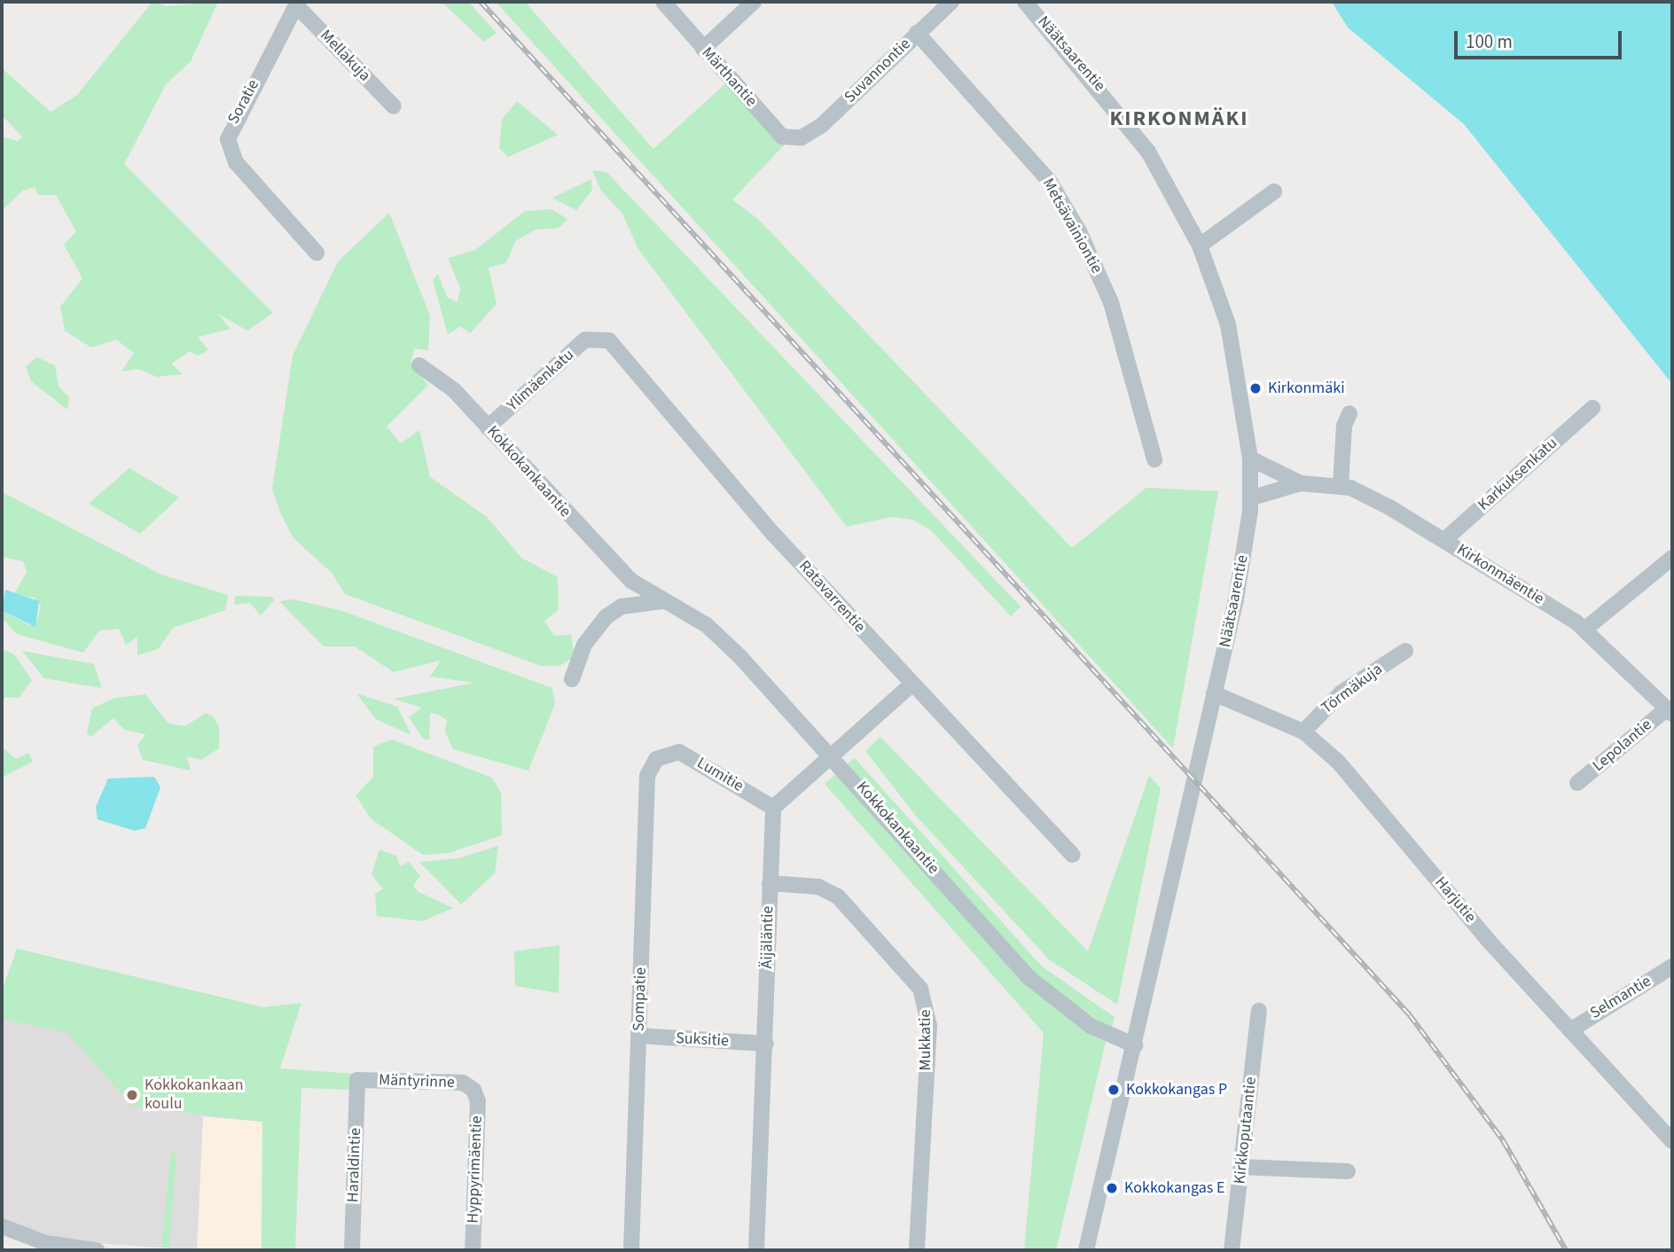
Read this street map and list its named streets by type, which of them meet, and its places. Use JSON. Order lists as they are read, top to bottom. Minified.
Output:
{"streets":{"street":["Näätsaarentie","Mellakuja","Suvannontie","Märthantie","Soratie","Metsävainiontie","Ylimäenkatu","Kokkokankaantie","Karkuksenkatu","Kirkonmäentie","Ratavarrentie","Törmäkuja","Lepolantie","Lumitie","Harjutie","Äijäläntie","Selmantie","Sompatie","Suksitie","Mukkatie","Mäntyrinne","Kirkkoputaantie","Haraldintie","Hyppyrimäentie"]},"crossings":[["Näätsaarentie","Kokkokankaantie"],["Näätsaarentie","Kirkonmäentie"],["Näätsaarentie","Harjutie"],["Mellakuja","Soratie"],["Suvannontie","Märthantie"],["Suvannontie","Metsävainiontie"],["Ylimäenkatu","Kokkokankaantie"],["Ylimäenkatu","Ratavarrentie"],["Karkuksenkatu","Kirkonmäentie"],["Kirkonmäentie","Lepolantie"],["Törmäkuja","Harjutie"],["Lumitie","Äijäläntie"],["Lumitie","Sompatie"],["Harjutie","Selmantie"],["Äijäläntie","Suksitie"],["Äijäläntie","Mukkatie"],["Sompatie","Suksitie"],["Mäntyrinne","Haraldintie"],["Mäntyrinne","Hyppyrimäentie"]],"districts":["KIRKONMÄKI"],"places":["Kirkonmäki","Kokkokangas P","Kokkokankaan koulu","Kokkokangas E"],"scale_bar":"100 m"}
